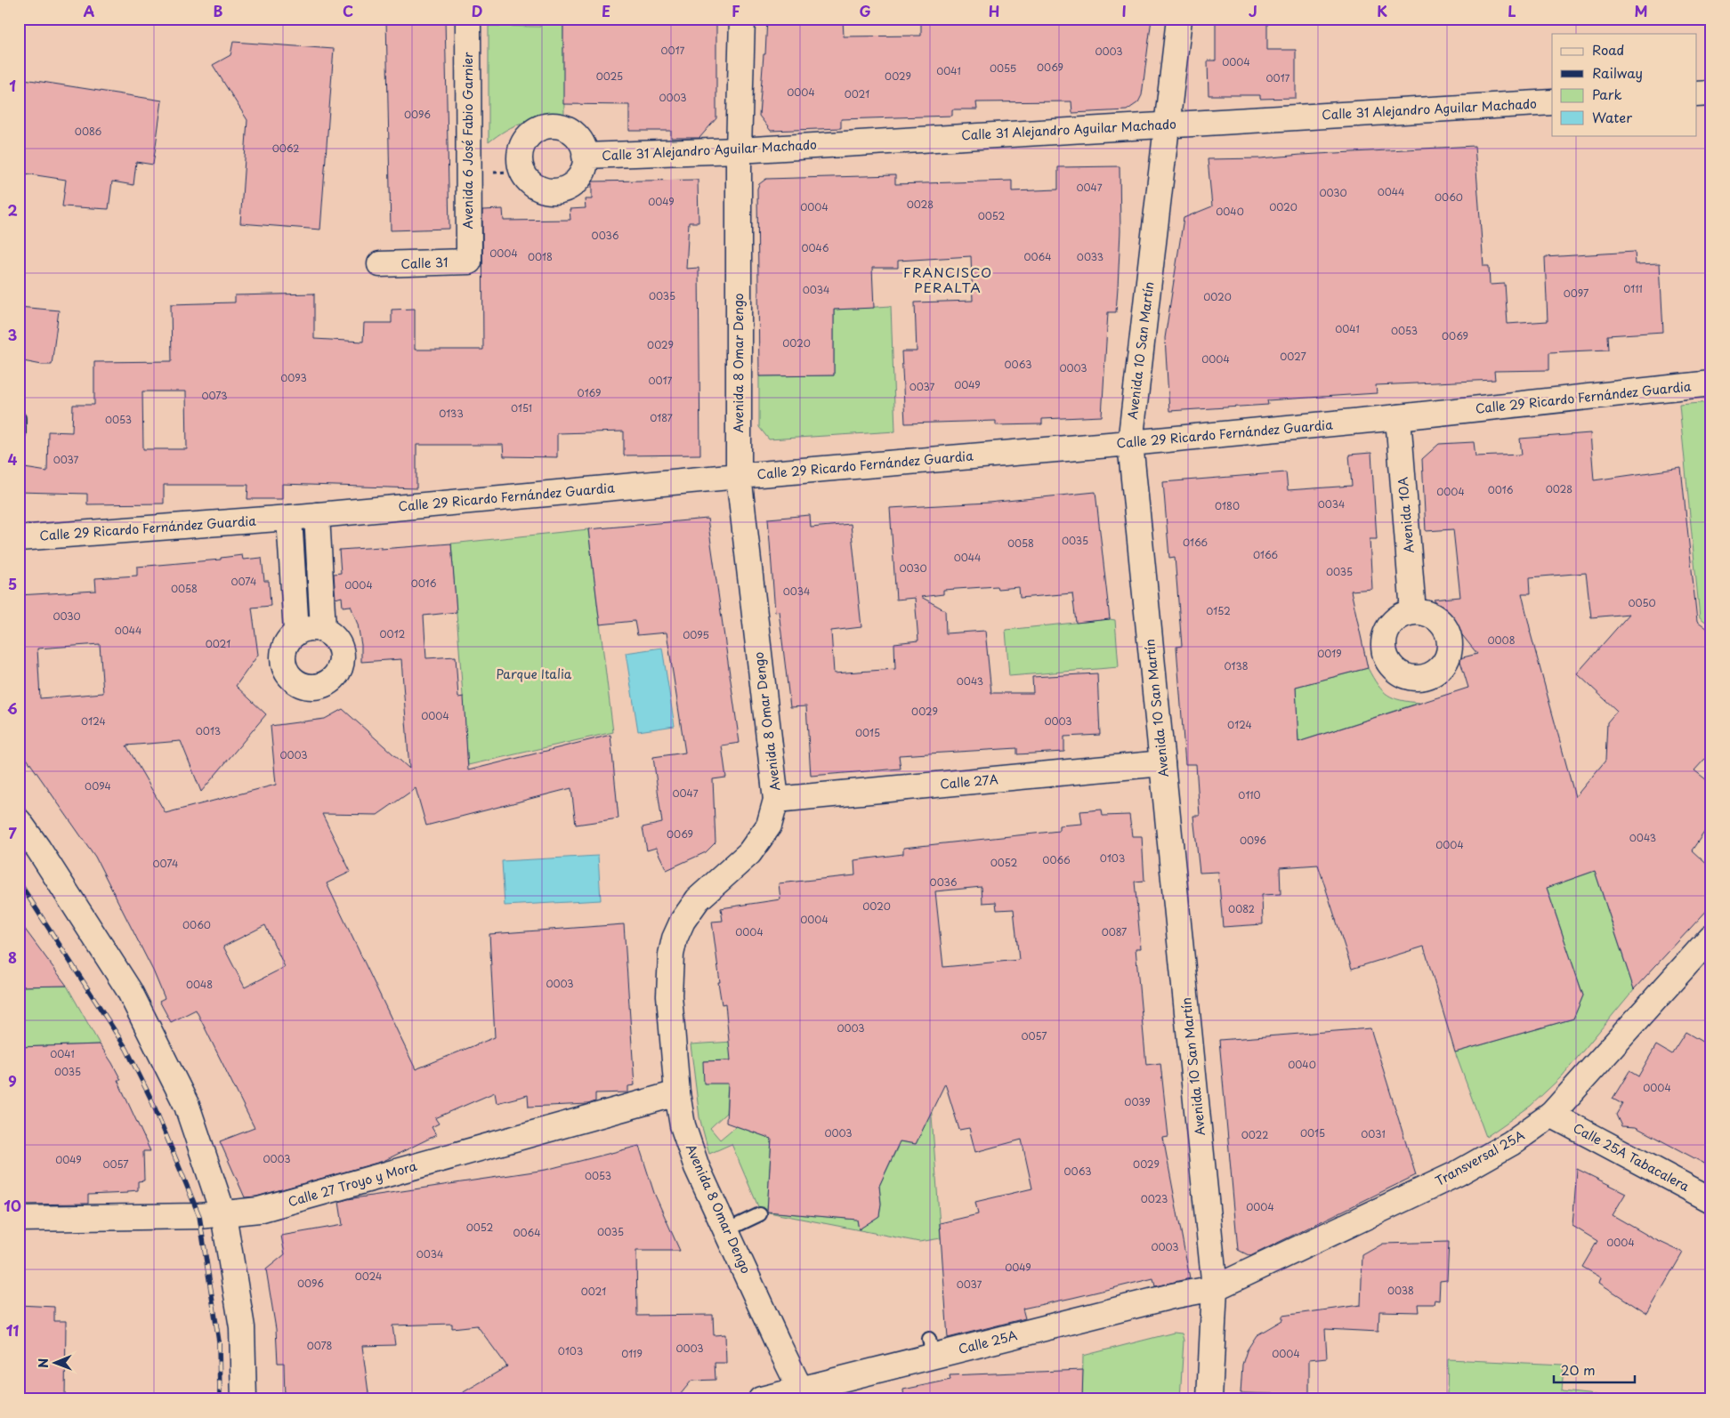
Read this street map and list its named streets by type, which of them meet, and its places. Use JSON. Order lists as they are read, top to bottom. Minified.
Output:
{"streets":{"main road":["Calle 31 Alejandro Aguilar Machado","Avenida 6 José Fabio Garnier","Calle 31","Avenida 10 San Martín","Avenida 8 Omar Dengo","Calle 29 Ricardo Fernández Guardia","Avenida 10A","Calle 27A","Calle 25A Tabacalera","Transversal 25A","Calle 27 Troyo y Mora","Calle 25A"]},"crossings":[["Calle 31 Alejandro Aguilar Machado","Avenida 10 San Martín"],["Calle 31 Alejandro Aguilar Machado","Avenida 8 Omar Dengo"],["Avenida 6 José Fabio Garnier","Calle 31"],["Avenida 10 San Martín","Calle 29 Ricardo Fernández Guardia"],["Avenida 10 San Martín","Calle 27A"],["Avenida 10 San Martín","Transversal 25A"],["Avenida 10 San Martín","Calle 25A"],["Avenida 8 Omar Dengo","Calle 29 Ricardo Fernández Guardia"],["Avenida 8 Omar Dengo","Calle 27A"],["Avenida 8 Omar Dengo","Calle 27 Troyo y Mora"],["Avenida 8 Omar Dengo","Calle 25A"],["Calle 29 Ricardo Fernández Guardia","Avenida 10A"],["Calle 25A Tabacalera","Transversal 25A"],["Transversal 25A","Calle 25A"]],"districts":["FRANCISCO PERALTA"],"parks":["Parque Italia"],"house_numbers":["0017","0003","0004","0069","0055","0041","0025","0029","0017","0004","0021","0003","0096","0086","0062","0047","0044","0030","0060","0049","0028","0004","0020","0040","0052","0036","0046","0004","0018","0064","0033","0111","0034","0097","0035","0020","0041","0053","0069","0020","0029","0027","0004","0063","0003","0093","0017","0049","0037","0169","0073","0151","0133","0187","0053","0037","0028","0016","0004","0034","0180","0035","0166","0058","0166","0044","0030","0035","0074","0016","0004","0058","0034","0050","0152","0030","0044","0012","0095","0008","0021","0019","0138","0043","0029","0004","0124","0003","0124","0013","0015","0003","0094","0047","0110","0069","0043","0096","0004","0103","0066","0052","0074","0036","0020","0082","0004","0060","0004","0087","0003","0048","0003","0057","0041","0040","0035","0004","0039","0003","0015","0031","0022","0003","0049","0057","0029","0063","0053","0023","0004","0052","0035","0064","0004","0003","0034","0049","0024","0096","0037","0038","0021","0078","0003","0103","0119","0004"],"legend":["Road","Railway","Park","Water"],"scale_bar":"20 m","north":"left","grid":{"columns":["A","B","C","D","E","F","G","H","I","J","K","L","M"],"rows":["1","2","3","4","5","6","7","8","9","10","11"]}}
